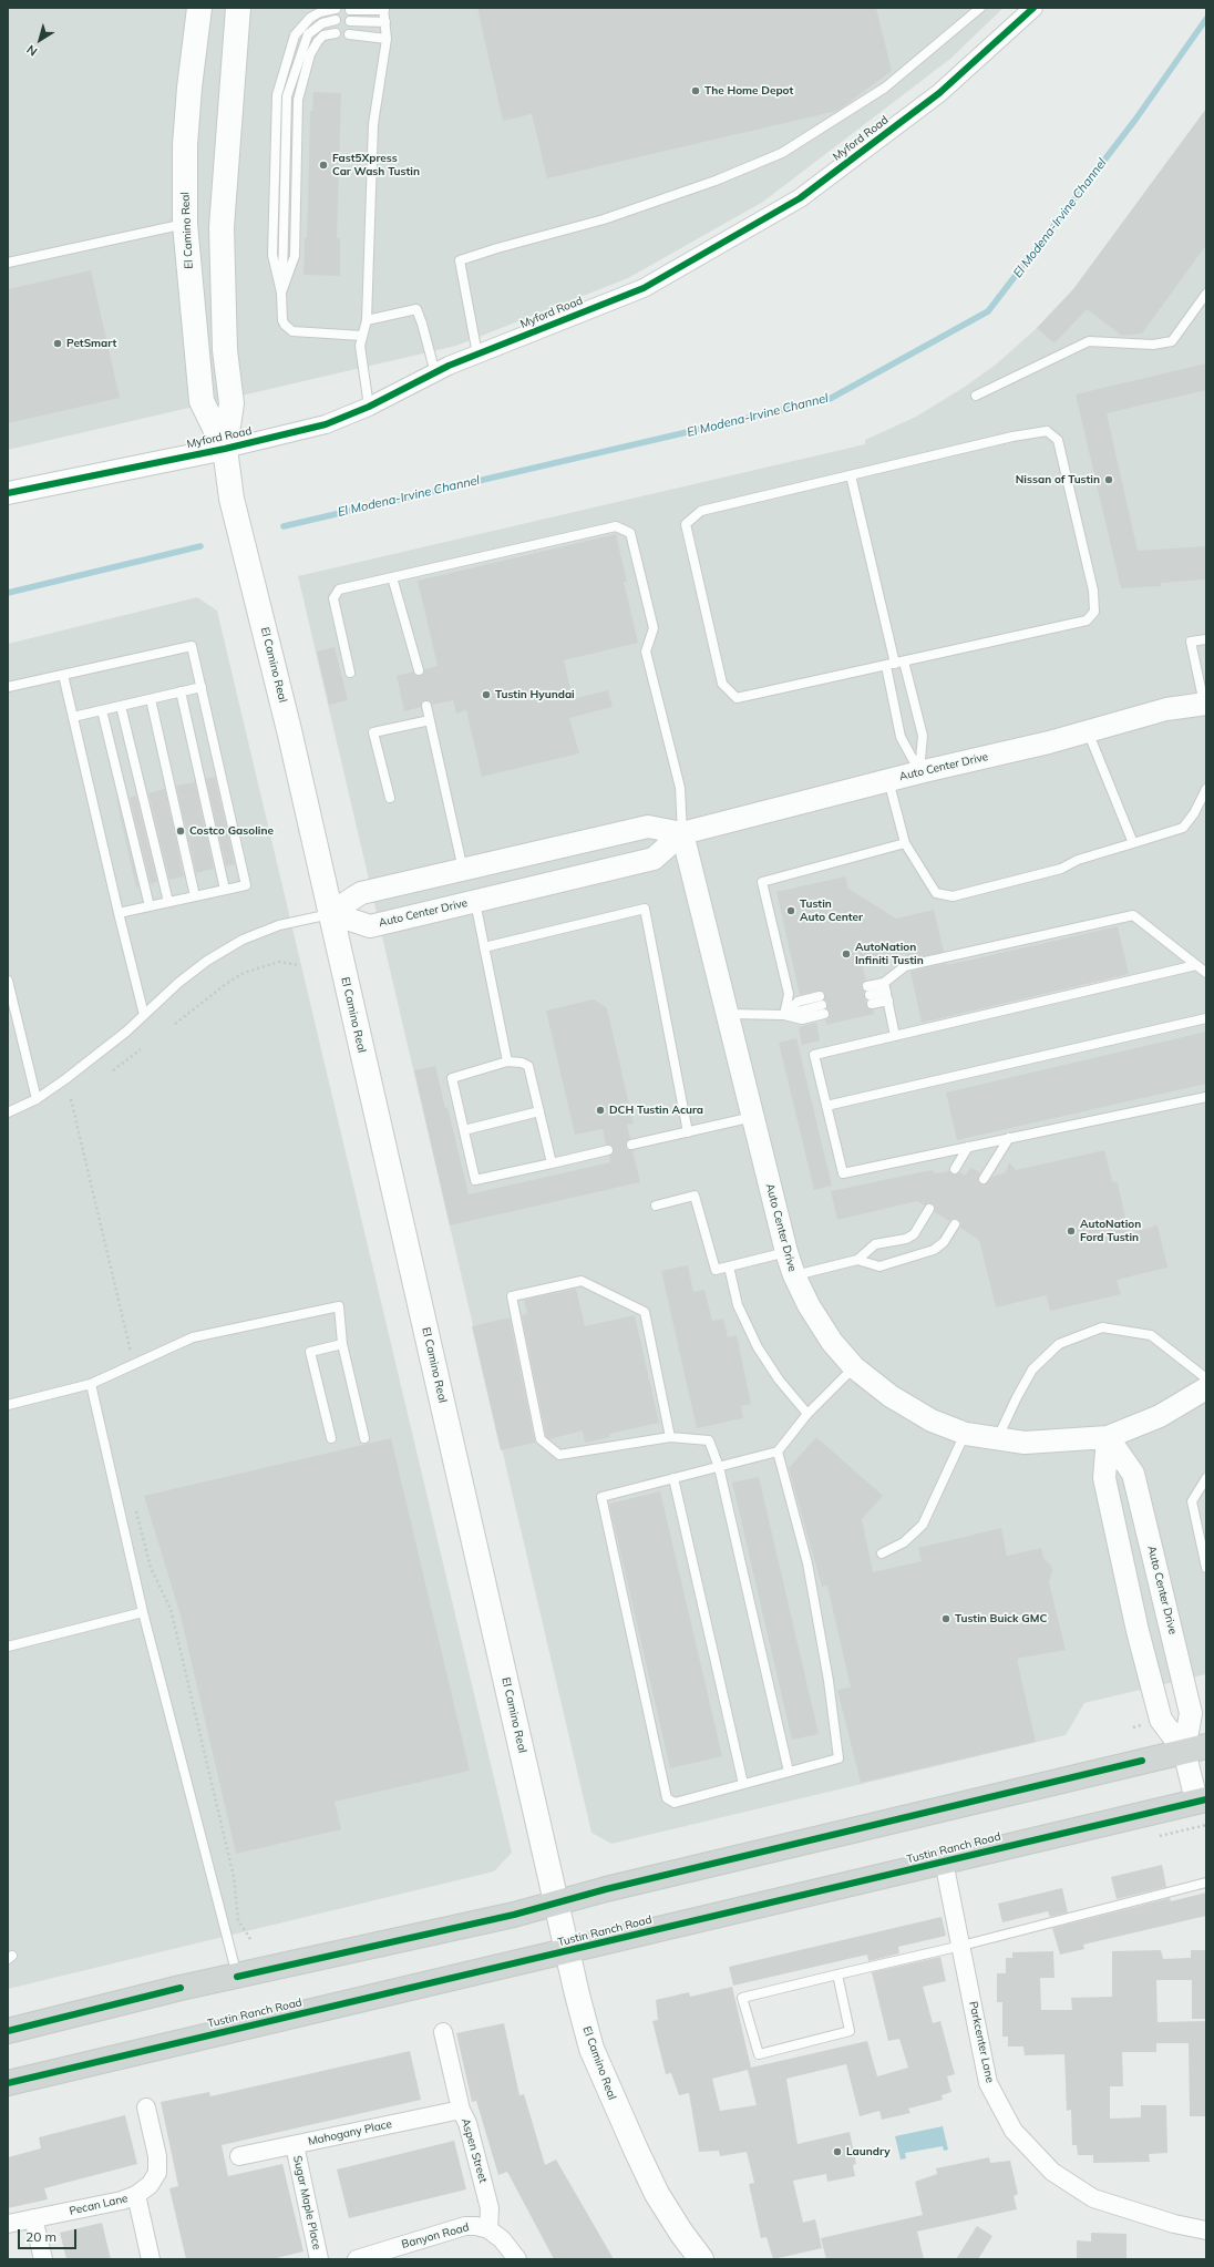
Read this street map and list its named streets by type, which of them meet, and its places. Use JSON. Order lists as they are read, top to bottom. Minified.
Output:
{"streets":{"main road":["El Camino Real","Tustin Ranch Road"],"street":["Myford Road","Auto Center Drive","Parkcenter Lane","Mahogany Place","Aspen Street","Sugar Maple Place","Pecan Lane","Banyon Road"]},"crossings":[["Myford Road","El Camino Real"],["El Camino Real","Auto Center Drive"],["El Camino Real","Tustin Ranch Road"],["Auto Center Drive","Tustin Ranch Road"],["Tustin Ranch Road","Parkcenter Lane"],["Mahogany Place","Aspen Street"],["Mahogany Place","Sugar Maple Place"],["Aspen Street","Banyon Road"]],"water":["El Modena-Irvine Channel"],"places":["The Home Depot","Fast5Xpress Car Wash Tustin","PetSmart","Nissan of Tustin","Tustin Hyundai","Costco Gasoline","Tustin Auto Center","AutoNation Infiniti Tustin","DCH Tustin Acura","AutoNation Ford Tustin","Tustin Buick GMC","Laundry"],"scale_bar":"20 m","north":"bottom left"}
